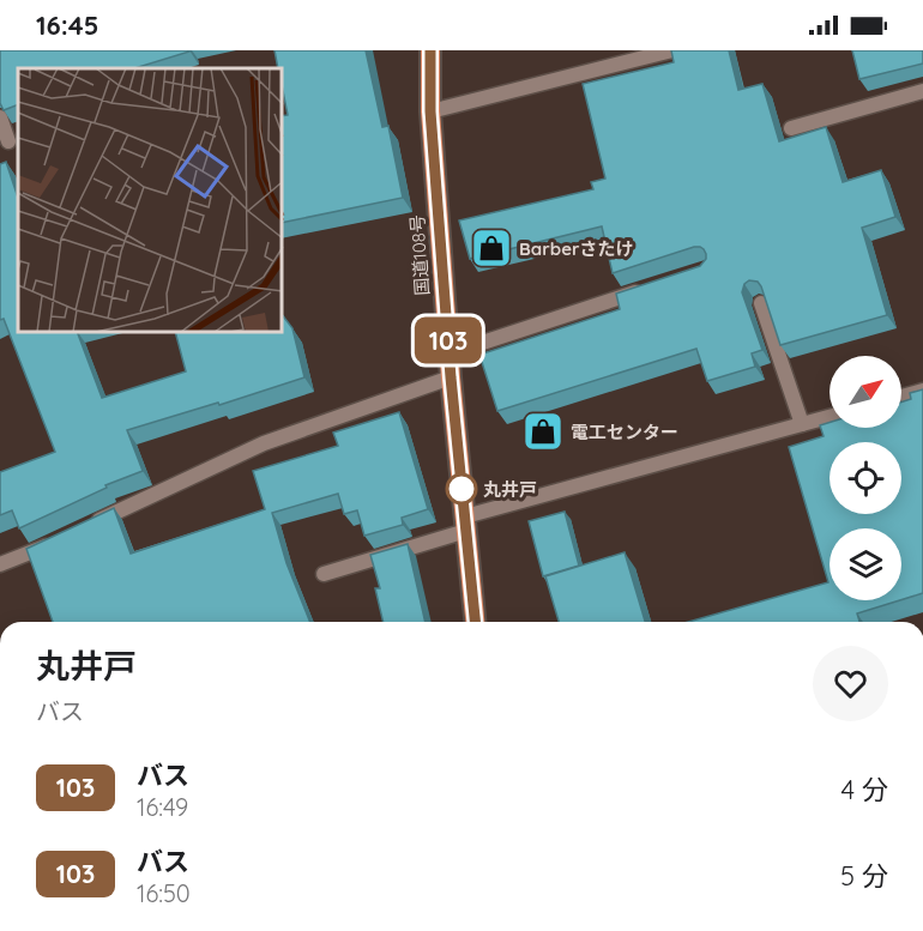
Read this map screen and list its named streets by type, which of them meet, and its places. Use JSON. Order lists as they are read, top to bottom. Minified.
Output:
{"streets":{"highway":["国道108号"]},"places":{"shop":["Barberさたけ","電工センター"],"other":["丸井戸"]},"lines":["bus line 103"],"north":"top right","page":{"status":"16:45","on_map":"103","heading":["丸井戸","バス"],"list":[{"mark":"103","name":"バス","note":"16:49","value":"4 分"},{"mark":"103","name":"バス","note":"16:50","value":"5 分"}]}}
